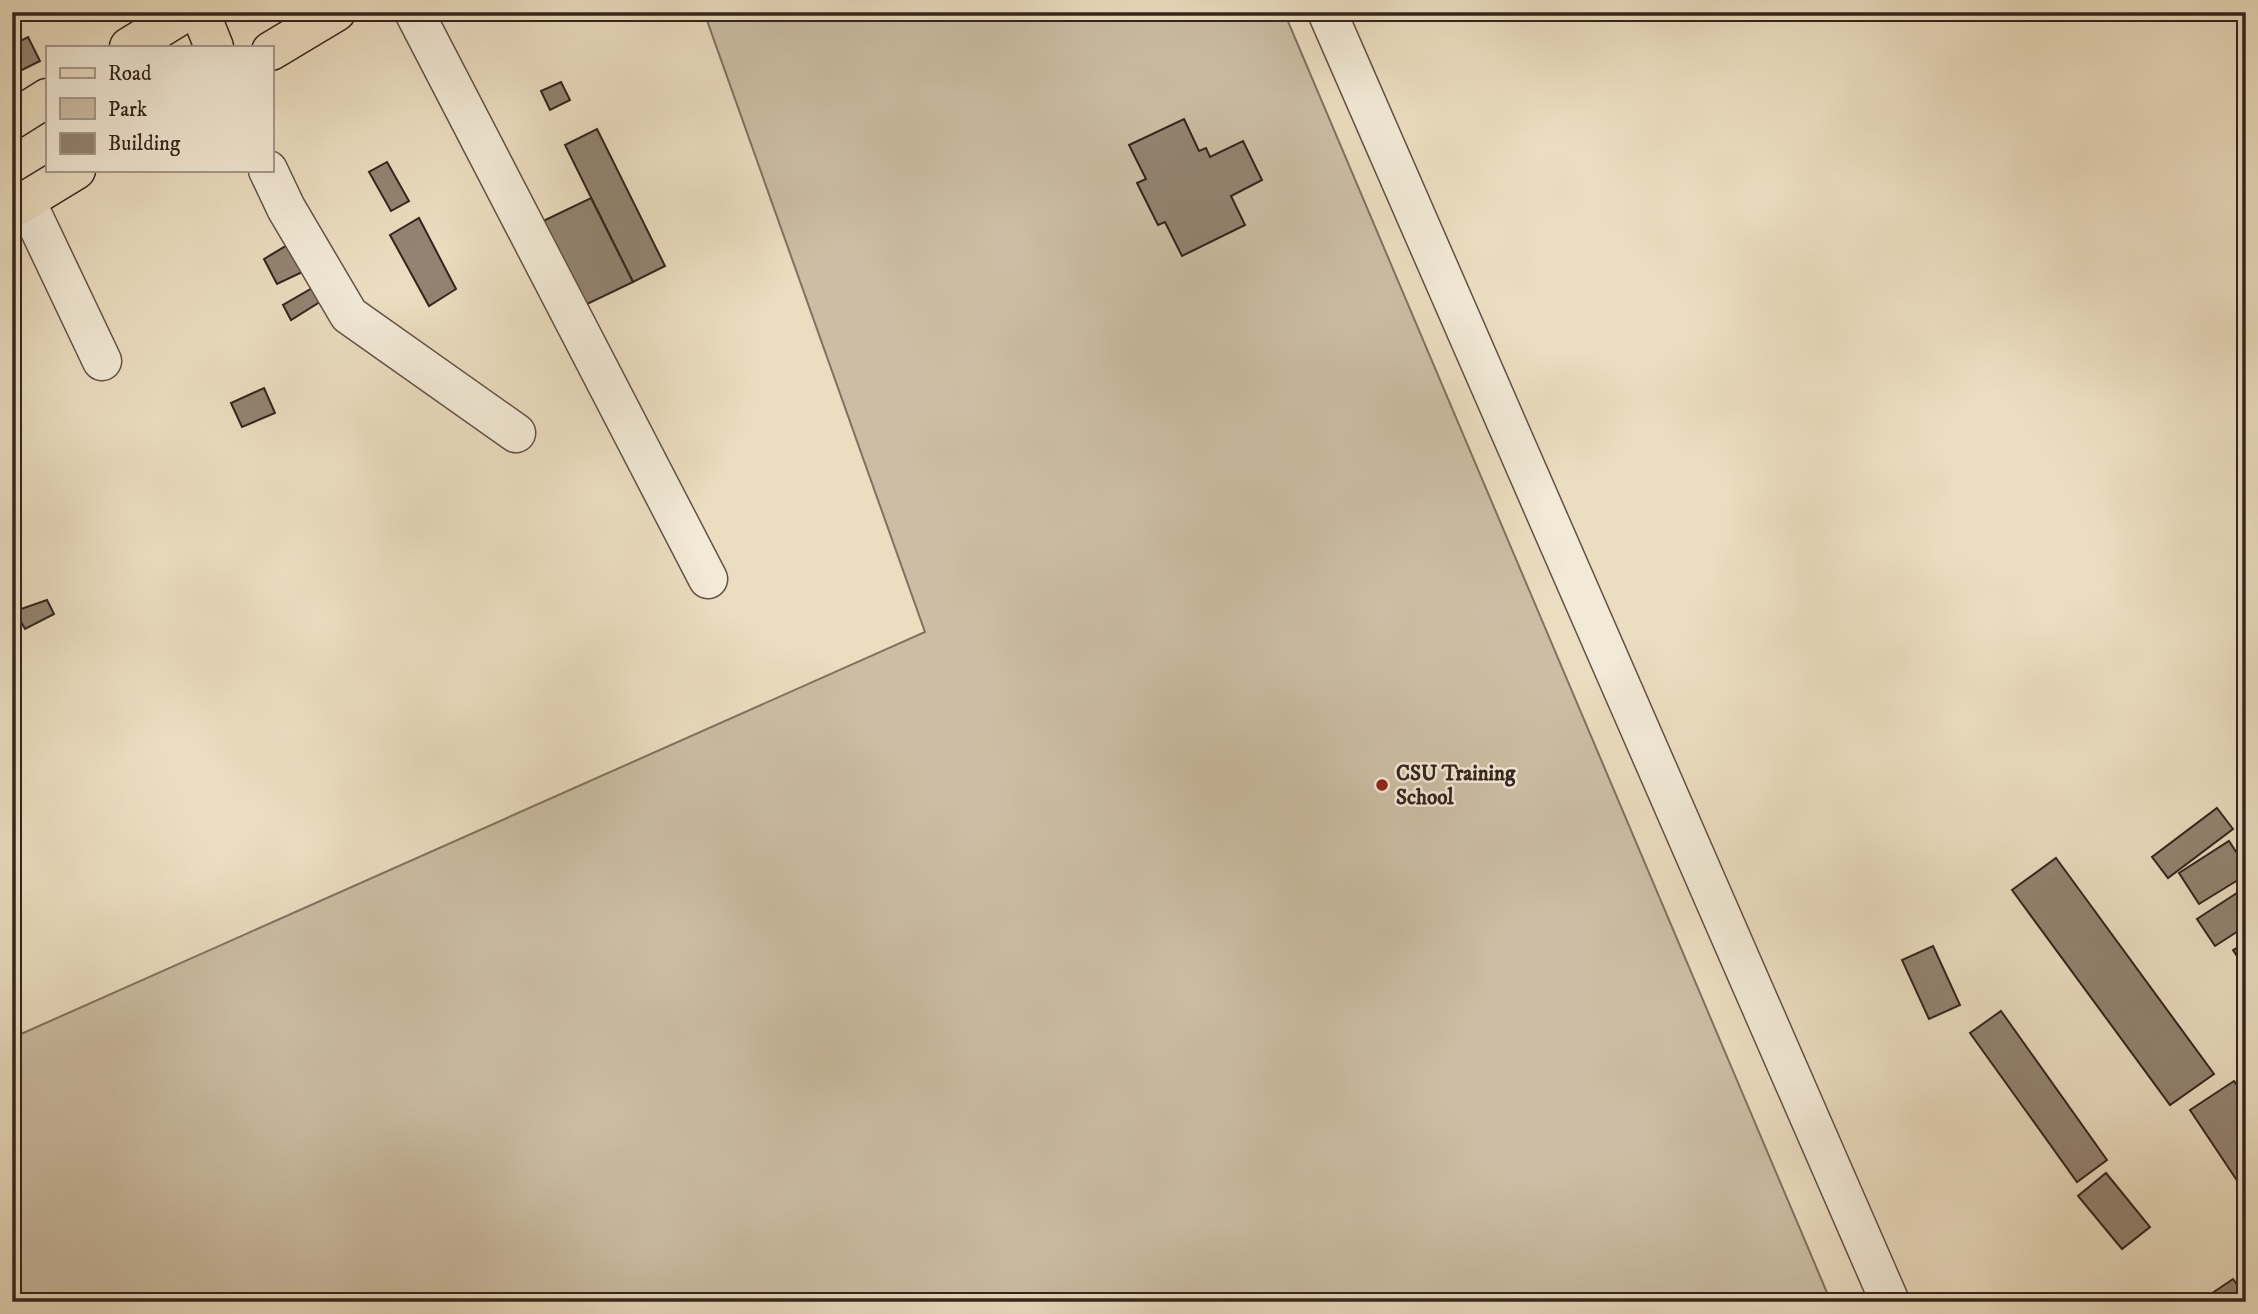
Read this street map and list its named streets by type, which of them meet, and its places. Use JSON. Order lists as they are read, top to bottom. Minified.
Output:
{"places":["CSU Training School"],"legend":["Road","Park","Building"]}
